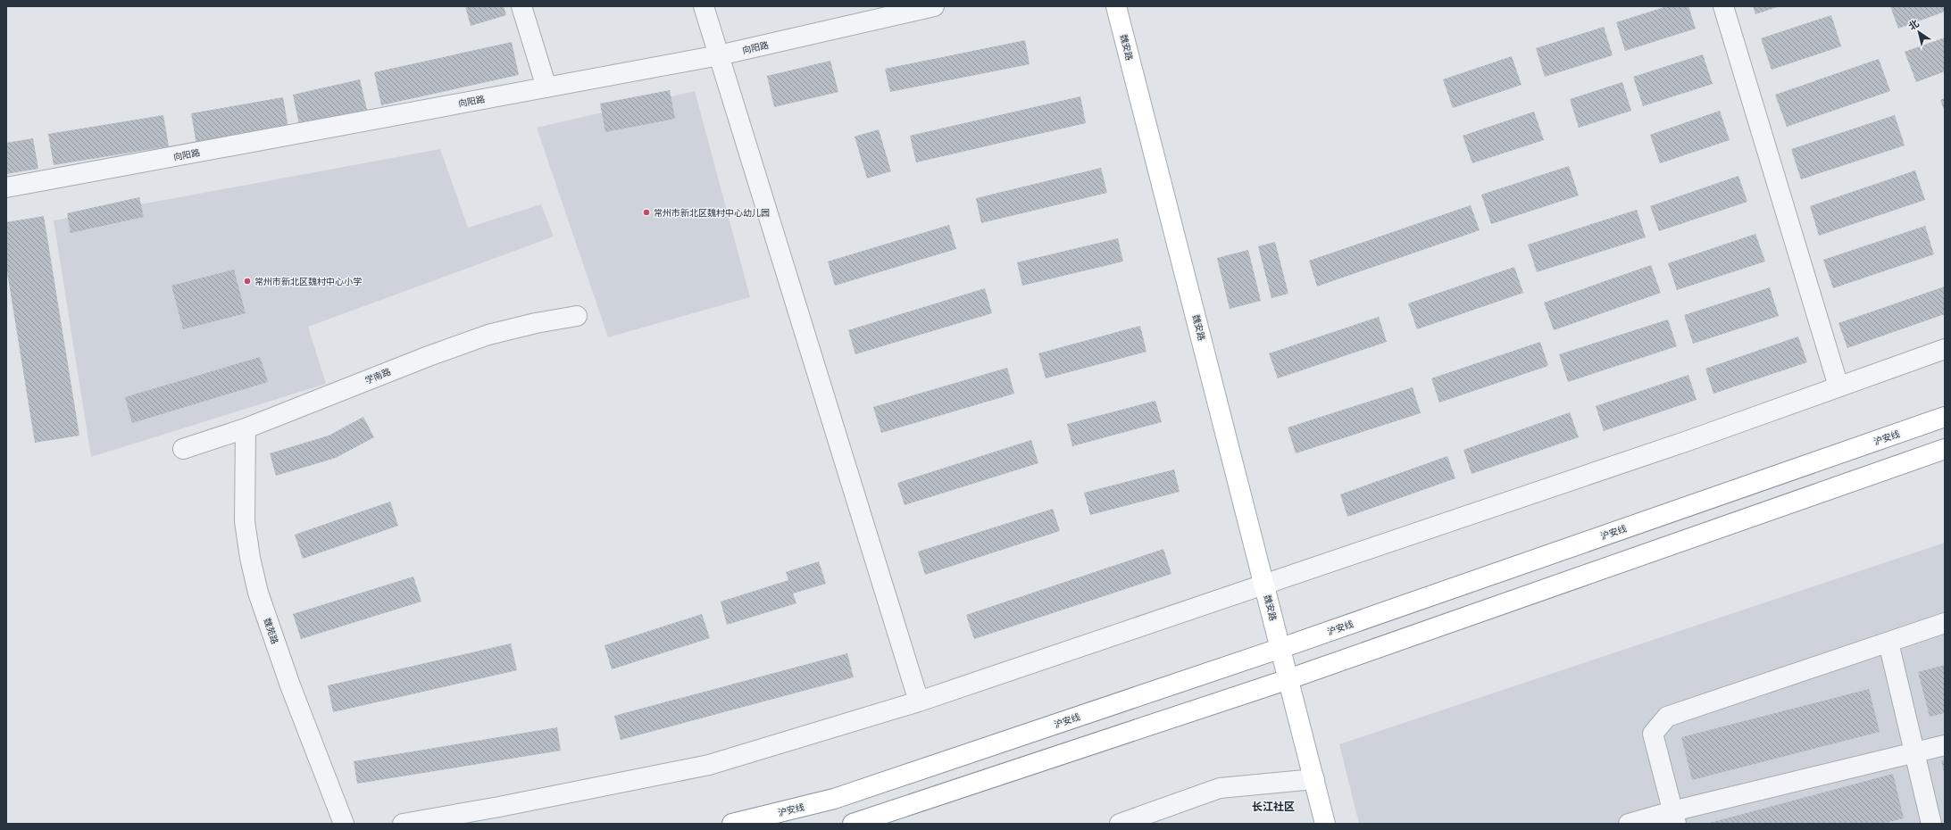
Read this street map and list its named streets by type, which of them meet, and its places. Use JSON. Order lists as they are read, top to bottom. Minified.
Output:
{"streets":{"main road":["魏安路","沪安线"],"street":["向阳路","学南路","魏苑路"]},"crossings":[["魏安路","沪安线"],["学南路","魏苑路"]],"districts":["长江社区"],"places":["常州市新北区魏村中心幼儿园","常州市新北区魏村中心小学"],"north":"top left"}
